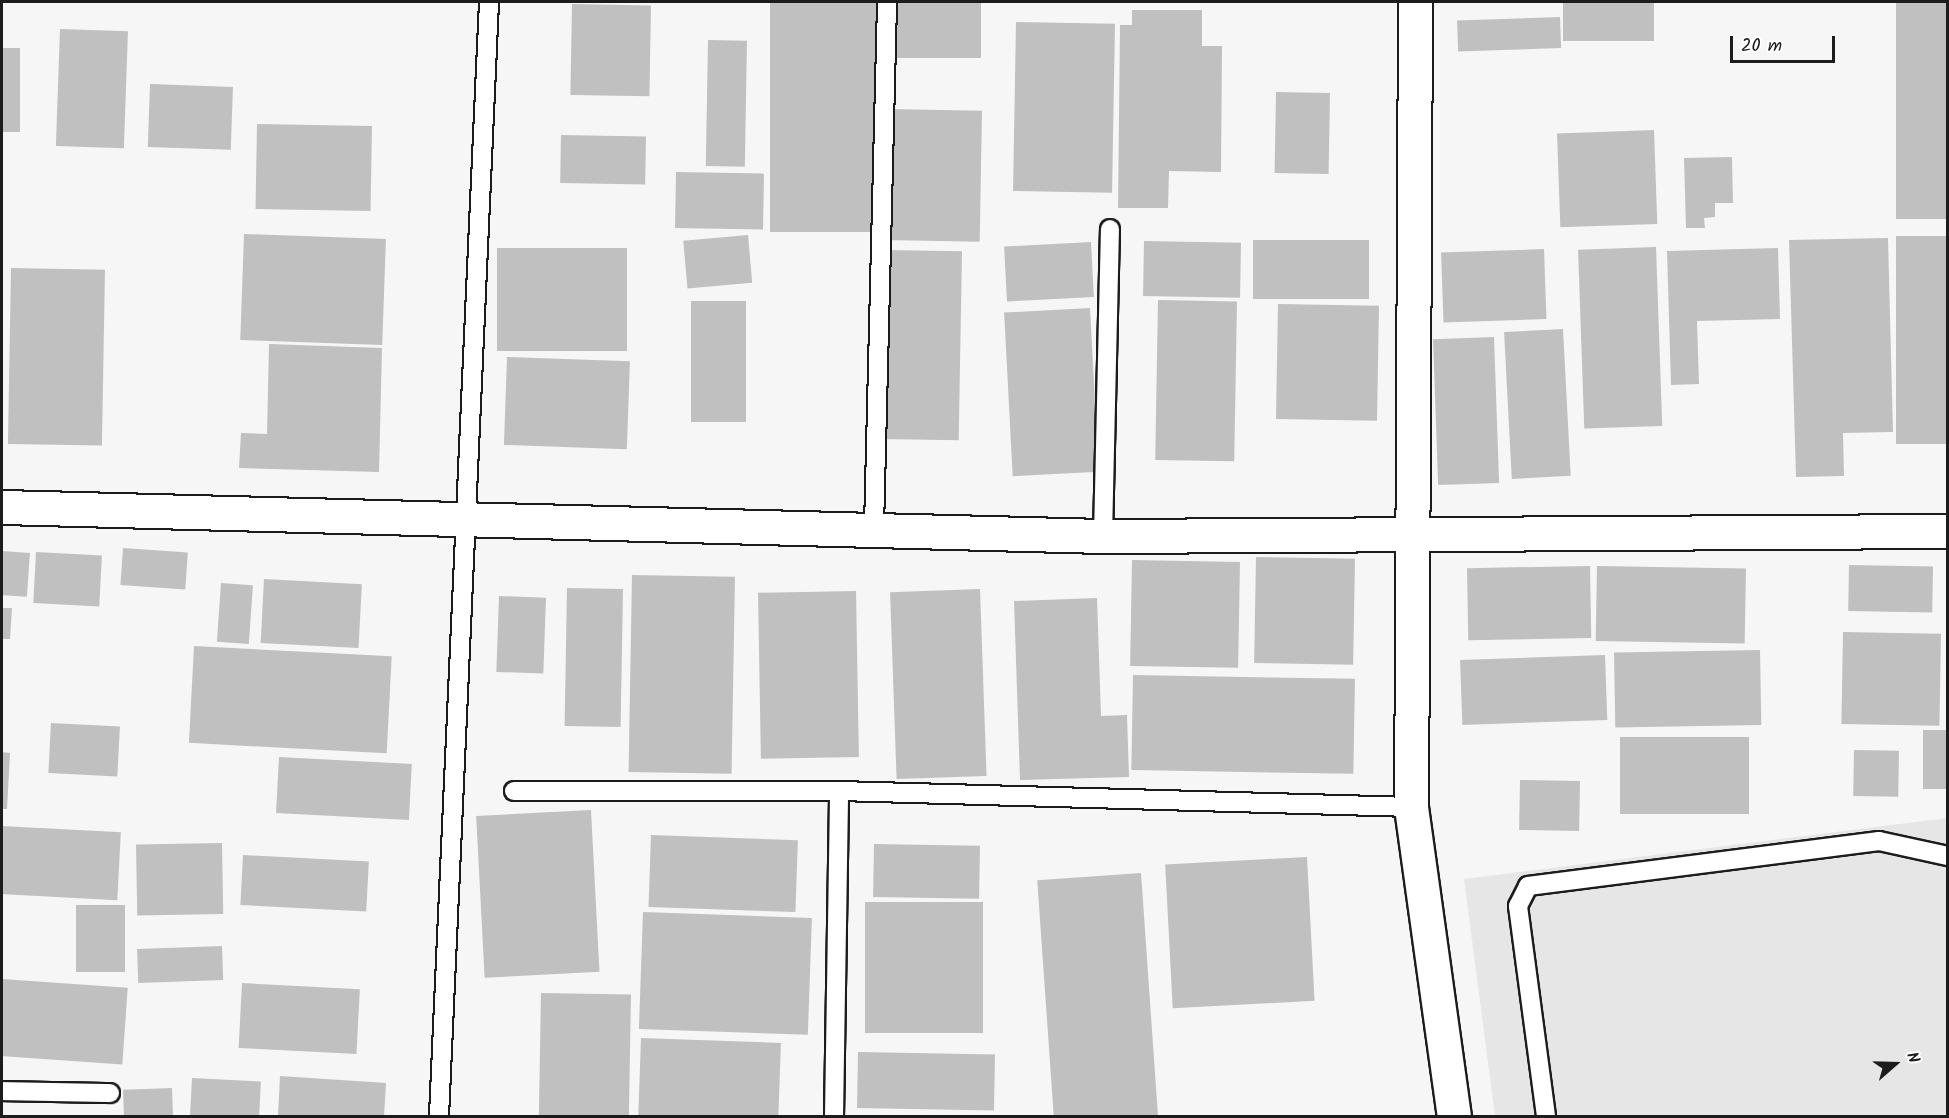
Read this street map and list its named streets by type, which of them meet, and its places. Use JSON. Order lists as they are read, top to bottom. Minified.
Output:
{"scale_bar":"20 m","north":"right"}
